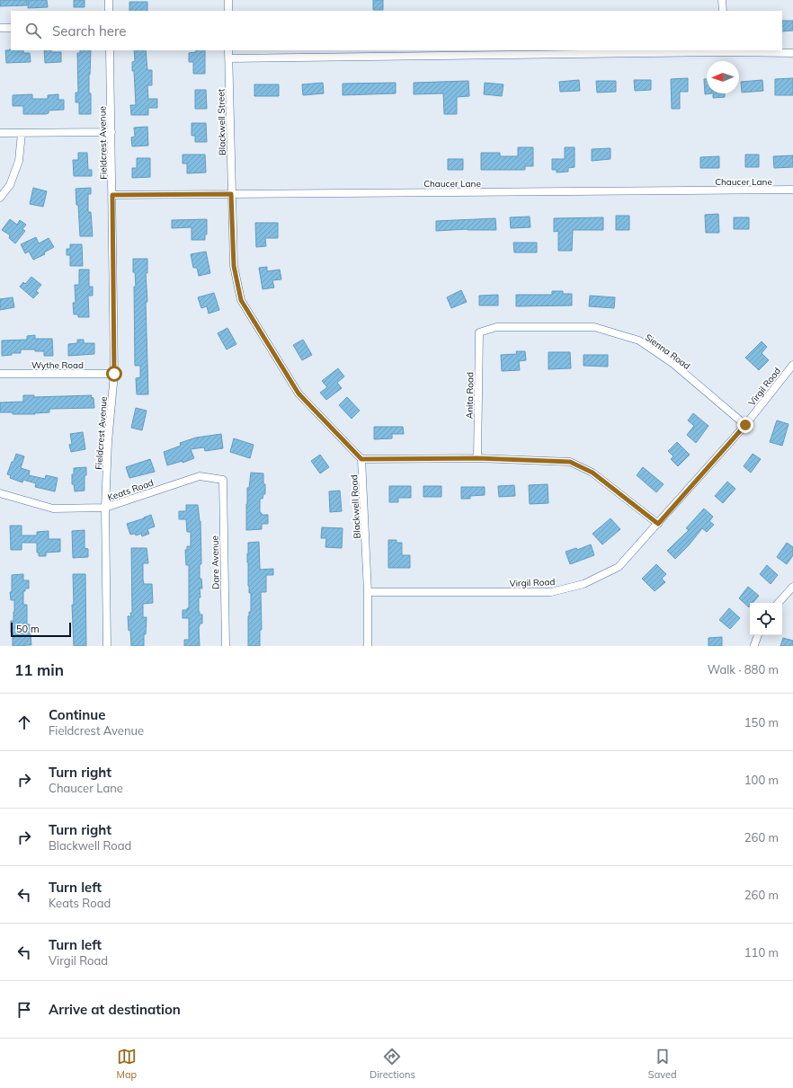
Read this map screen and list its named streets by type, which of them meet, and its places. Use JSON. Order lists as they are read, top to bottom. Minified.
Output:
{"streets":{"street":["Blackwell Street","Fieldcrest Avenue","Chaucer Lane","Sienna Road","Wythe Road","Virgil Road","Anita Road","Keats Road","Blackwell Road","Dare Avenue"]},"crossings":[["Blackwell Street","Chaucer Lane"],["Fieldcrest Avenue","Chaucer Lane"],["Fieldcrest Avenue","Wythe Road"],["Fieldcrest Avenue","Keats Road"],["Sienna Road","Virgil Road"],["Sienna Road","Anita Road"],["Virgil Road","Blackwell Road"],["Keats Road","Dare Avenue"]],"scale_bar":"50 m","north":"left","page":{"search":"Search here","scale":"50 m","heading":["11 min","Walk · 880 m"],"list":[["Continue","Fieldcrest Avenue","150 m"],["Turn right","Chaucer Lane","100 m"],["Turn right","Blackwell Road","260 m"],["Turn left","Keats Road","260 m"],["Turn left","Virgil Road","110 m"],"Arrive at destination"],"nav":["Map","Directions","Saved"]}}
